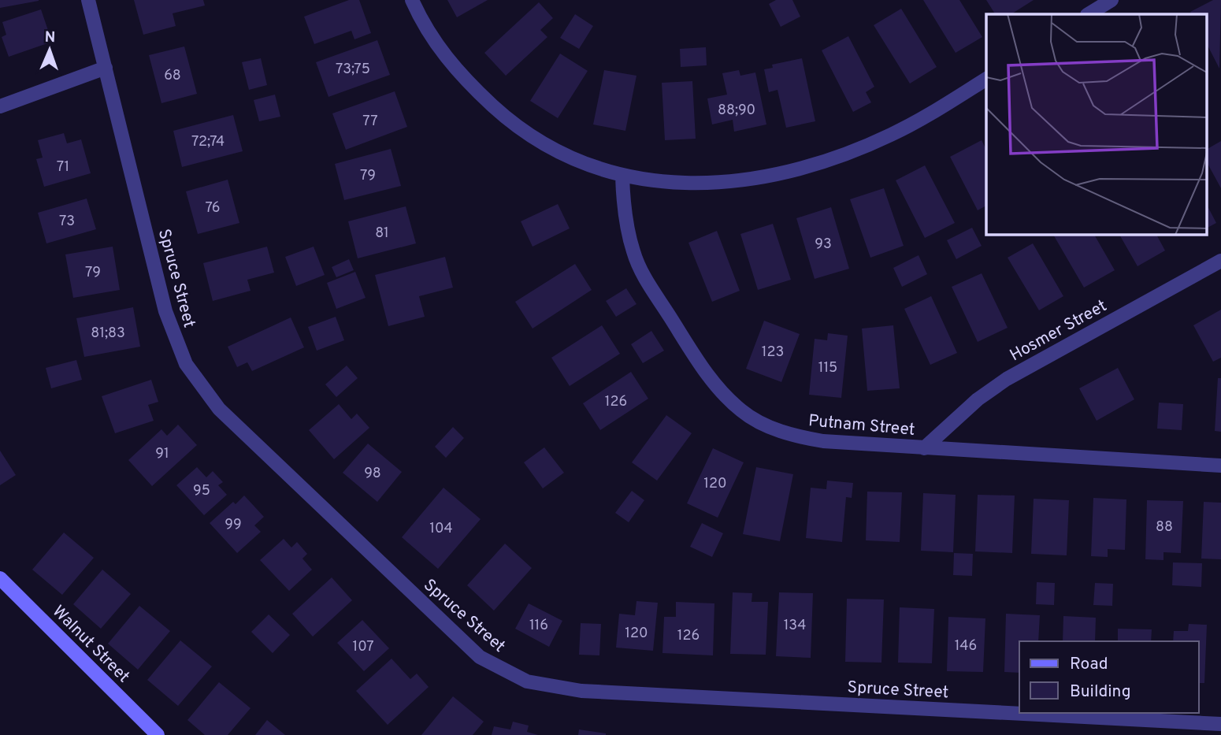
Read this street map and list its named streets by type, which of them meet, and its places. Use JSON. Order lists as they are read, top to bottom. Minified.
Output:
{"streets":{"street":["Spruce Street","Hosmer Street","Putnam Street","Walnut Street"]},"crossings":[["Hosmer Street","Putnam Street"]],"house_numbers":["73;75","68","88;90","77","72;74","71","79","76","73","81","93","79","81;83","123","115","126","91","98","120","95","99","88","104","116","134","120","126","146","107"],"legend":["Road","Building"],"north":"top"}
